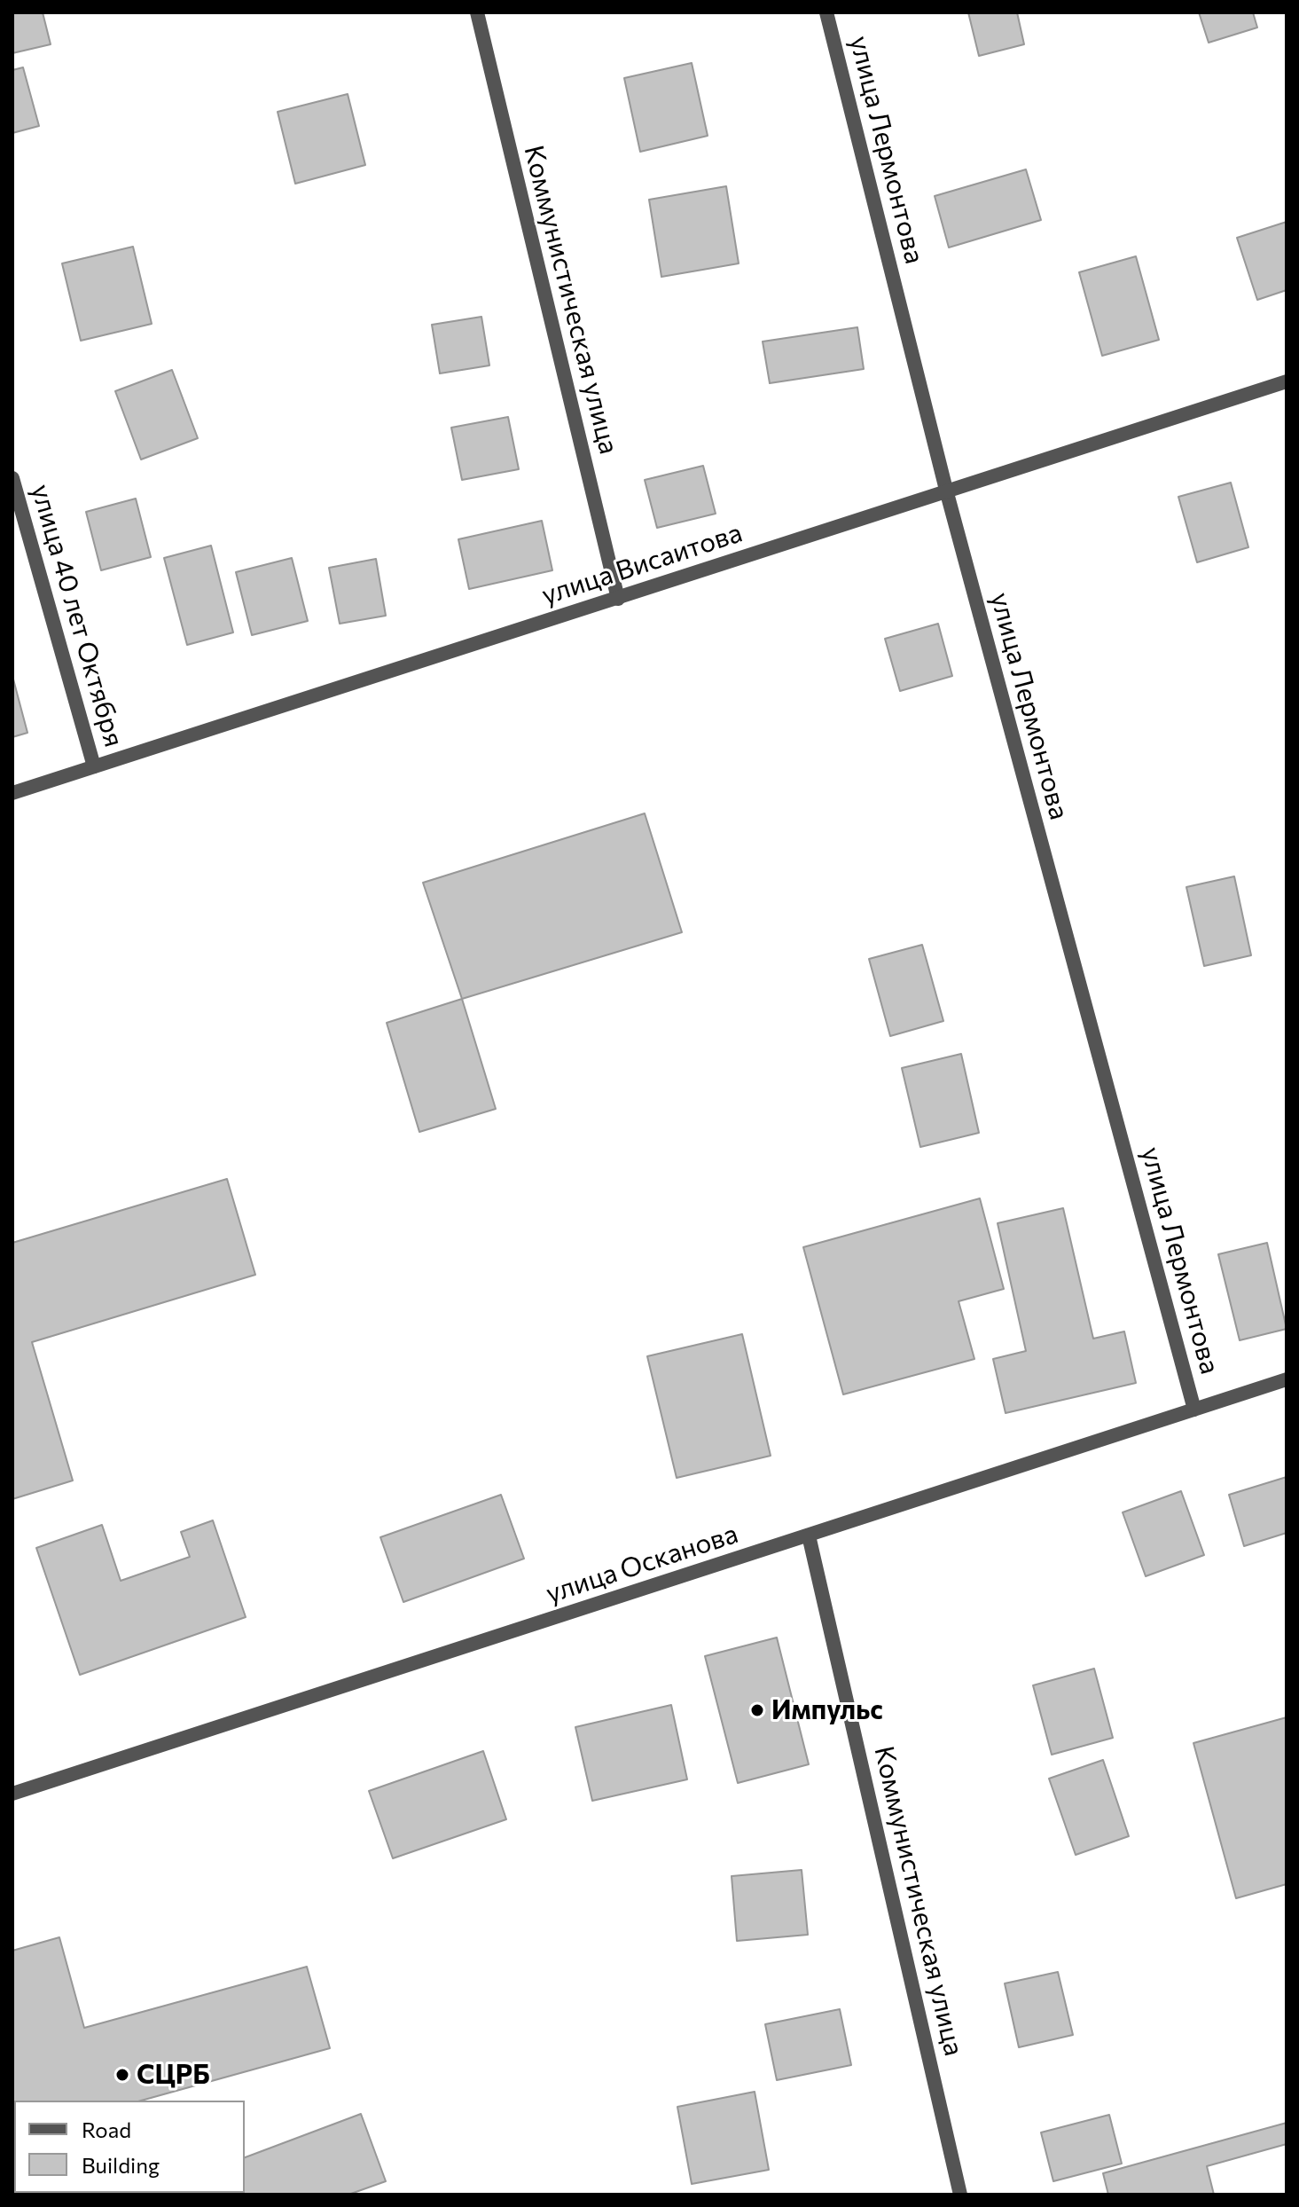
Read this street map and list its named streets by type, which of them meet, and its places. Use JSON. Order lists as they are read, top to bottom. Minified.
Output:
{"streets":{"street":["улица Лермонтова","Коммунистическая улица","улица Висаитова","улица 40 лет Октября","улица Осканова"]},"crossings":[["улица Лермонтова","улица Висаитова"],["улица Лермонтова","улица Осканова"],["Коммунистическая улица","улица Висаитова"],["Коммунистическая улица","улица Осканова"],["улица Висаитова","улица 40 лет Октября"]],"places":["Импульс","СЦРБ"],"legend":["Road","Building"]}
